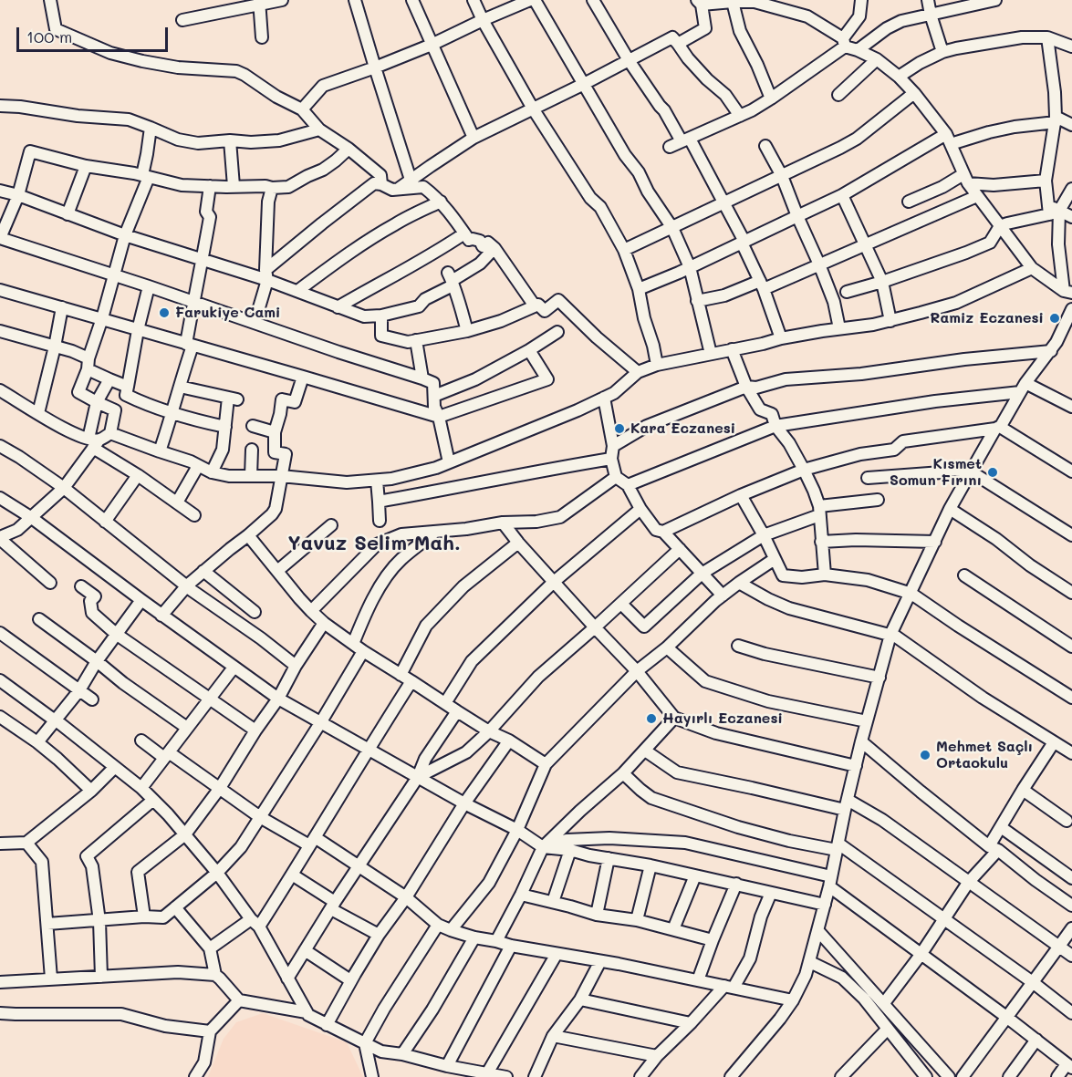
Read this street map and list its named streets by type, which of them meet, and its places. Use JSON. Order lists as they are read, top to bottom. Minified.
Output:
{"districts":["Yavuz Selim Mah."],"places":["Farukiye Cami","Ramiz Eczanesi","Kara Eczanesi","Kısmet Somun Fırını","Hayırlı Eczanesi","Mehmet Saçlı Ortaokulu"],"scale_bar":"100 m"}
